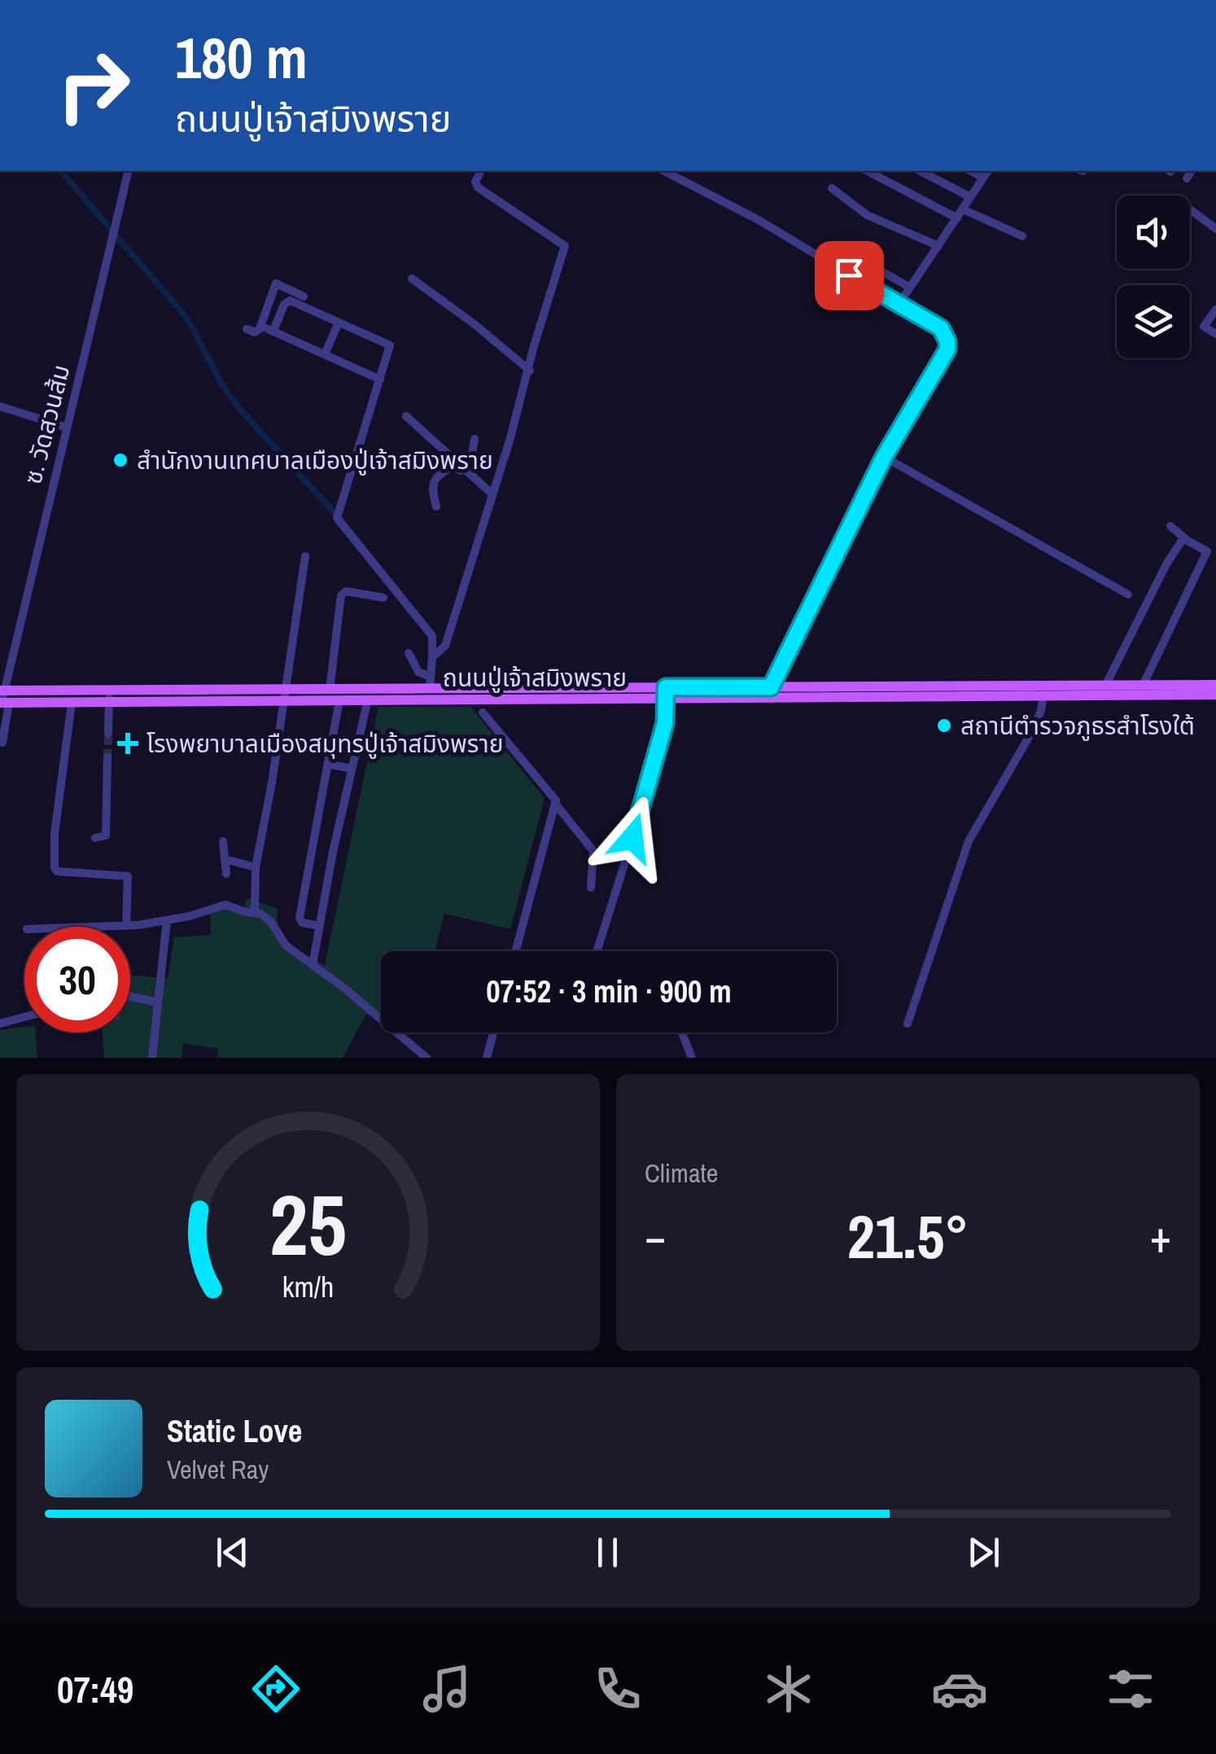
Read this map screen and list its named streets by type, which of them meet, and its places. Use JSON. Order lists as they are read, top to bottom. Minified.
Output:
{"streets":{"main road":["ถนนปู่เจ้าสมิงพราย"],"street":["ซ. วัดสวนส้ม"]},"crossings":[["ซ. วัดสวนส้ม","ถนนปู่เจ้าสมิงพราย"]],"places":{"other":["สำนักงานเทศบาลเมืองปู่เจ้าสมิงพราย","สถานีตำรวจภูธรสำโรงใต้"],"health":["โรงพยาบาลเมืองสมุทรปู่เจ้าสมิงพราย"]},"page":{"turn":["180 m","ถนนปู่เจ้าสมิงพราย"],"limit":"30","trip":"07:52 · 3 min · 900 m","tile":"Climate","heat":["−","21.5°","+"],"song":["Static Love","Velvet Ray"],"tabs":"07:49","gauge":["25","km/h"]}}
